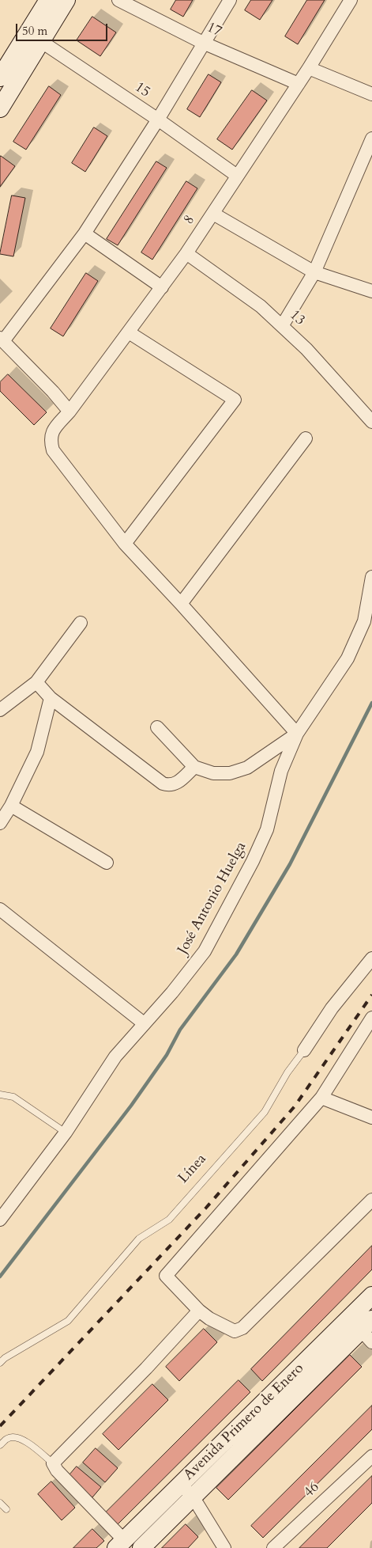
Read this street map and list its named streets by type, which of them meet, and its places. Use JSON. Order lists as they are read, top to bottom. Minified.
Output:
{"streets":{"street":["17","15","8","13","José Antonio Huelga","Línea","Avenida Primero de Enero","46"]},"crossings":[["17","8"],["15","8"],["8","13"]],"scale_bar":"50 m"}
